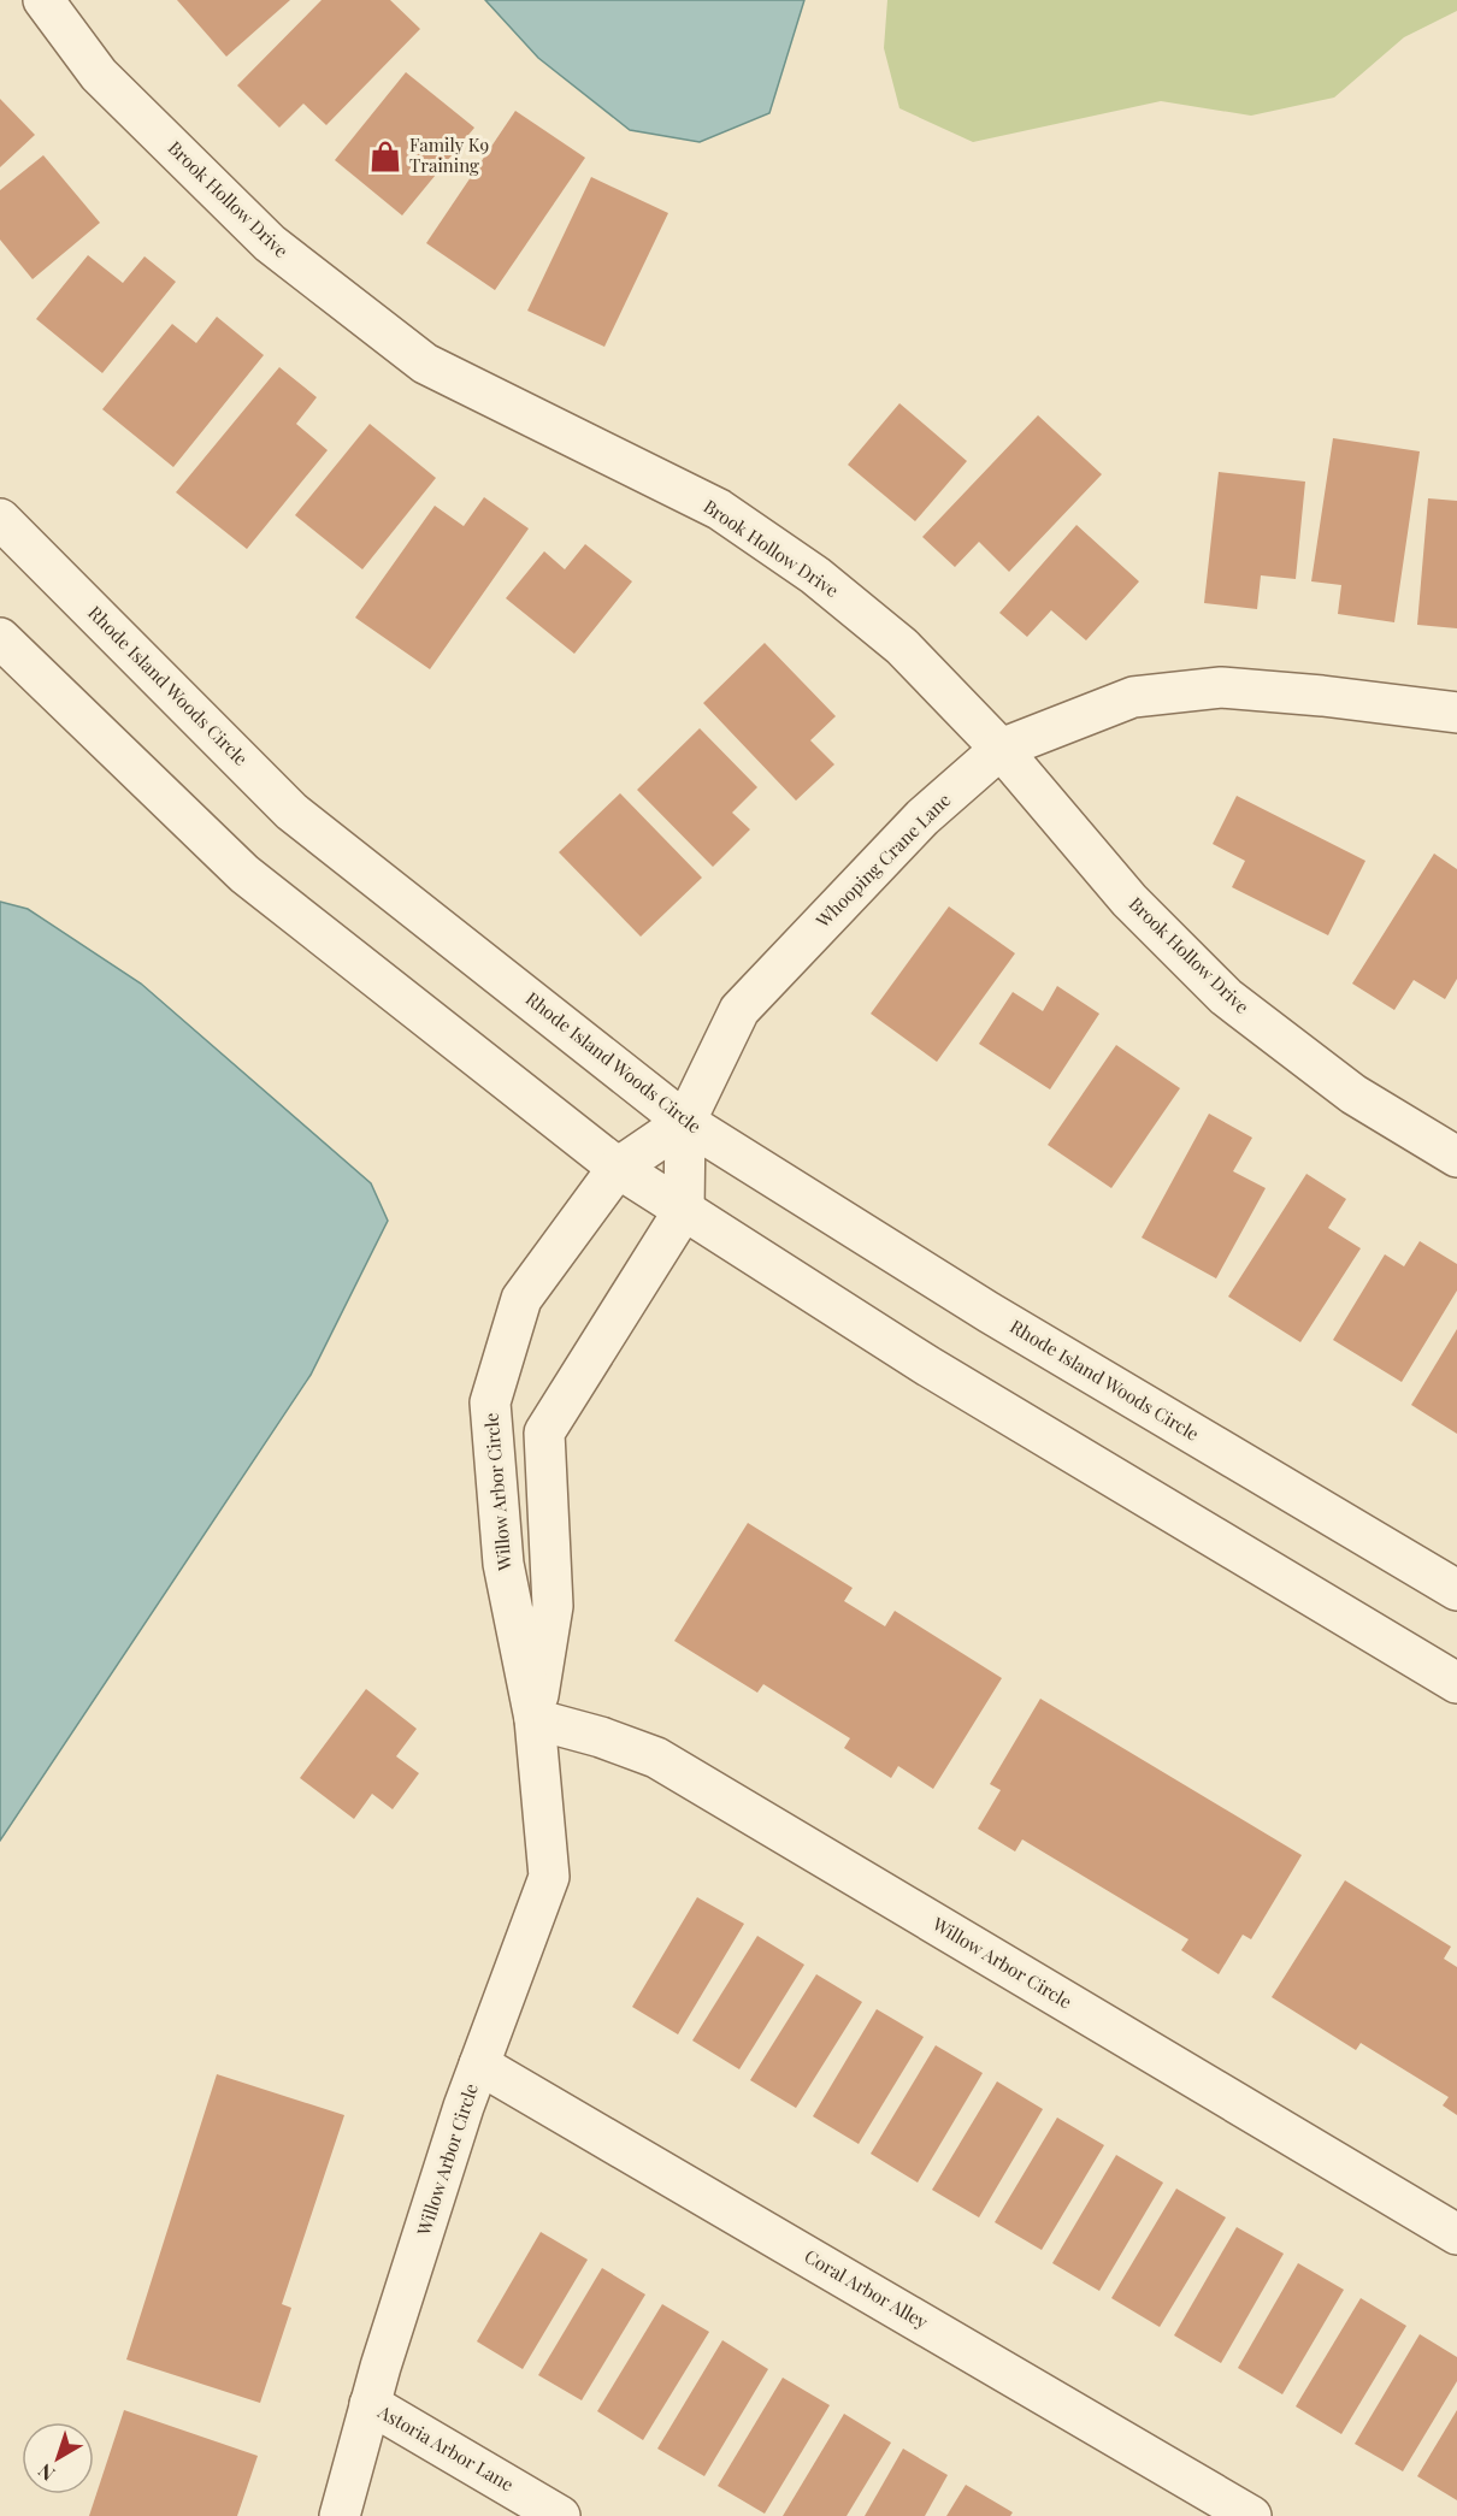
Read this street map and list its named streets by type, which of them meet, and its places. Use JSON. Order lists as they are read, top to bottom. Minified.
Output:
{"streets":{"street":["Brook Hollow Drive","Rhode Island Woods Circle","Whooping Crane Lane","Willow Arbor Circle","Coral Arbor Alley","Astoria Arbor Lane"]},"crossings":[["Brook Hollow Drive","Whooping Crane Lane"],["Rhode Island Woods Circle","Whooping Crane Lane"],["Willow Arbor Circle","Coral Arbor Alley"],["Willow Arbor Circle","Astoria Arbor Lane"]],"places":{"shop":["Family K9 Training"]},"north":"bottom left"}
